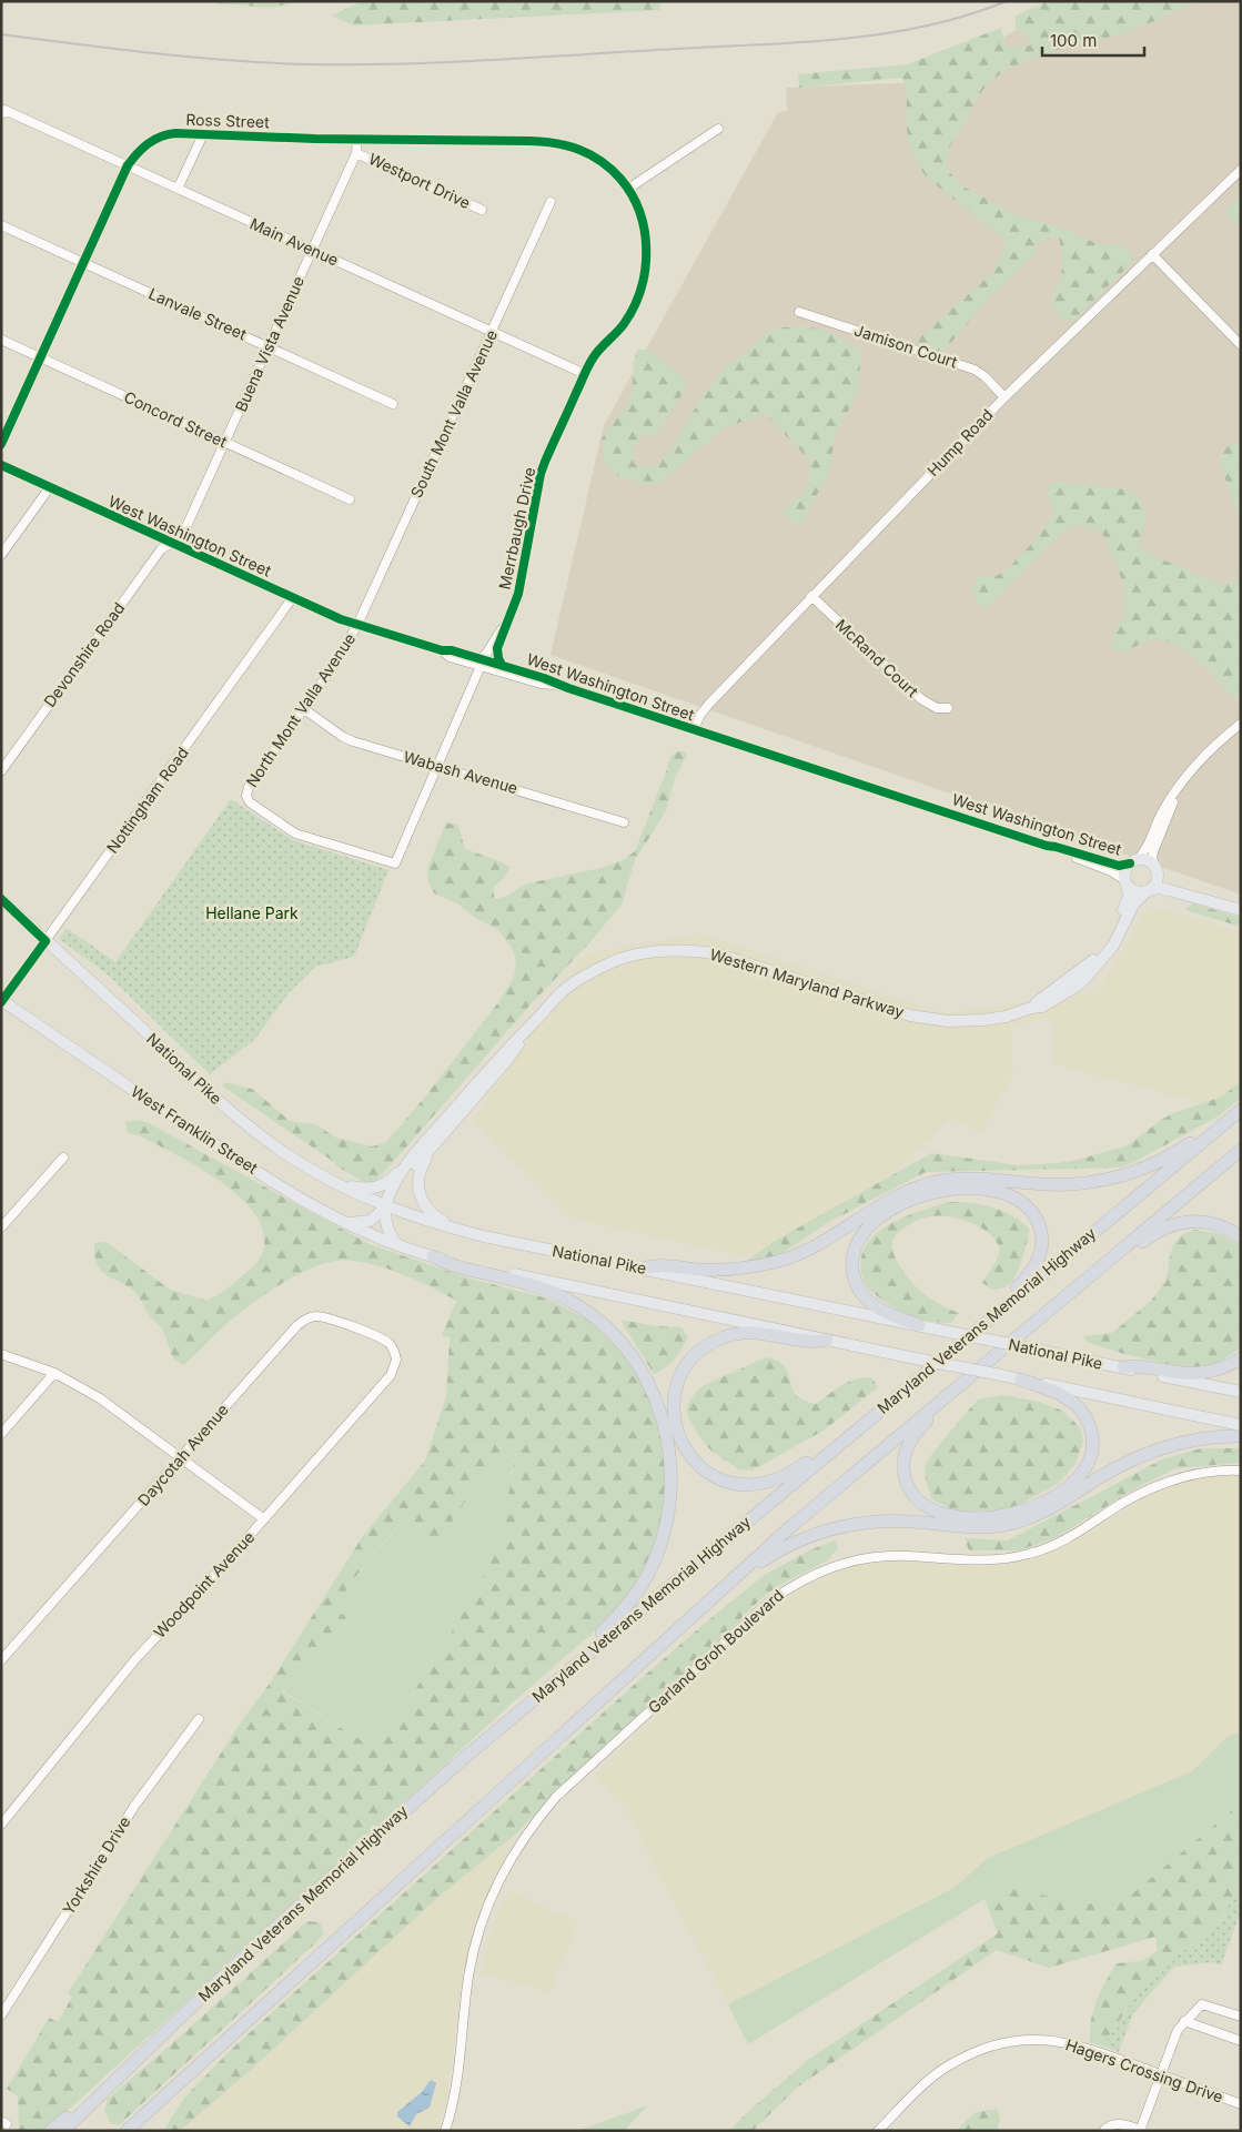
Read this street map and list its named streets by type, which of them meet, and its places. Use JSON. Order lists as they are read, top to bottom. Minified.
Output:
{"streets":{"highway":["Maryland Veterans Memorial Highway"],"main road":["Western Maryland Parkway","National Pike","West Franklin Street"],"street":["Ross Street","Westport Drive","Main Avenue","Lanvale Street","Buena Vista Avenue","Jamison Court","South Mont Valla Avenue","Concord Street","Hump Road","Merrbaugh Drive","West Washington Street","Devonshire Road","McRand Court","North Mont Valla Avenue","Wabash Avenue","Nottingham Road","Daycotah Avenue","Woodpoint Avenue","Garland Groh Boulevard","Yorkshire Drive","Hagers Crossing Drive"]},"crossings":[["Ross Street","Main Avenue"],["Ross Street","Lanvale Street"],["Ross Street","Buena Vista Avenue"],["Ross Street","Concord Street"],["Ross Street","Merrbaugh Drive"],["Westport Drive","Buena Vista Avenue"],["Main Avenue","Buena Vista Avenue"],["Main Avenue","South Mont Valla Avenue"],["Main Avenue","Merrbaugh Drive"],["Lanvale Street","Buena Vista Avenue"],["Buena Vista Avenue","Concord Street"],["Buena Vista Avenue","West Washington Street"],["Buena Vista Avenue","Devonshire Road"],["Jamison Court","Hump Road"],["South Mont Valla Avenue","West Washington Street"],["South Mont Valla Avenue","North Mont Valla Avenue"],["Hump Road","West Washington Street"],["Hump Road","McRand Court"],["Merrbaugh Drive","West Washington Street"],["Merrbaugh Drive","North Mont Valla Avenue"],["Merrbaugh Drive","Wabash Avenue"],["West Washington Street","Devonshire Road"],["West Washington Street","North Mont Valla Avenue"],["West Washington Street","Nottingham Road"],["West Washington Street","Western Maryland Parkway"],["North Mont Valla Avenue","Wabash Avenue"],["Nottingham Road","National Pike"],["Nottingham Road","West Franklin Street"],["Western Maryland Parkway","National Pike"],["National Pike","West Franklin Street"],["Daycotah Avenue","Woodpoint Avenue"]],"parks":["Hellane Park"],"scale_bar":"100 m"}
